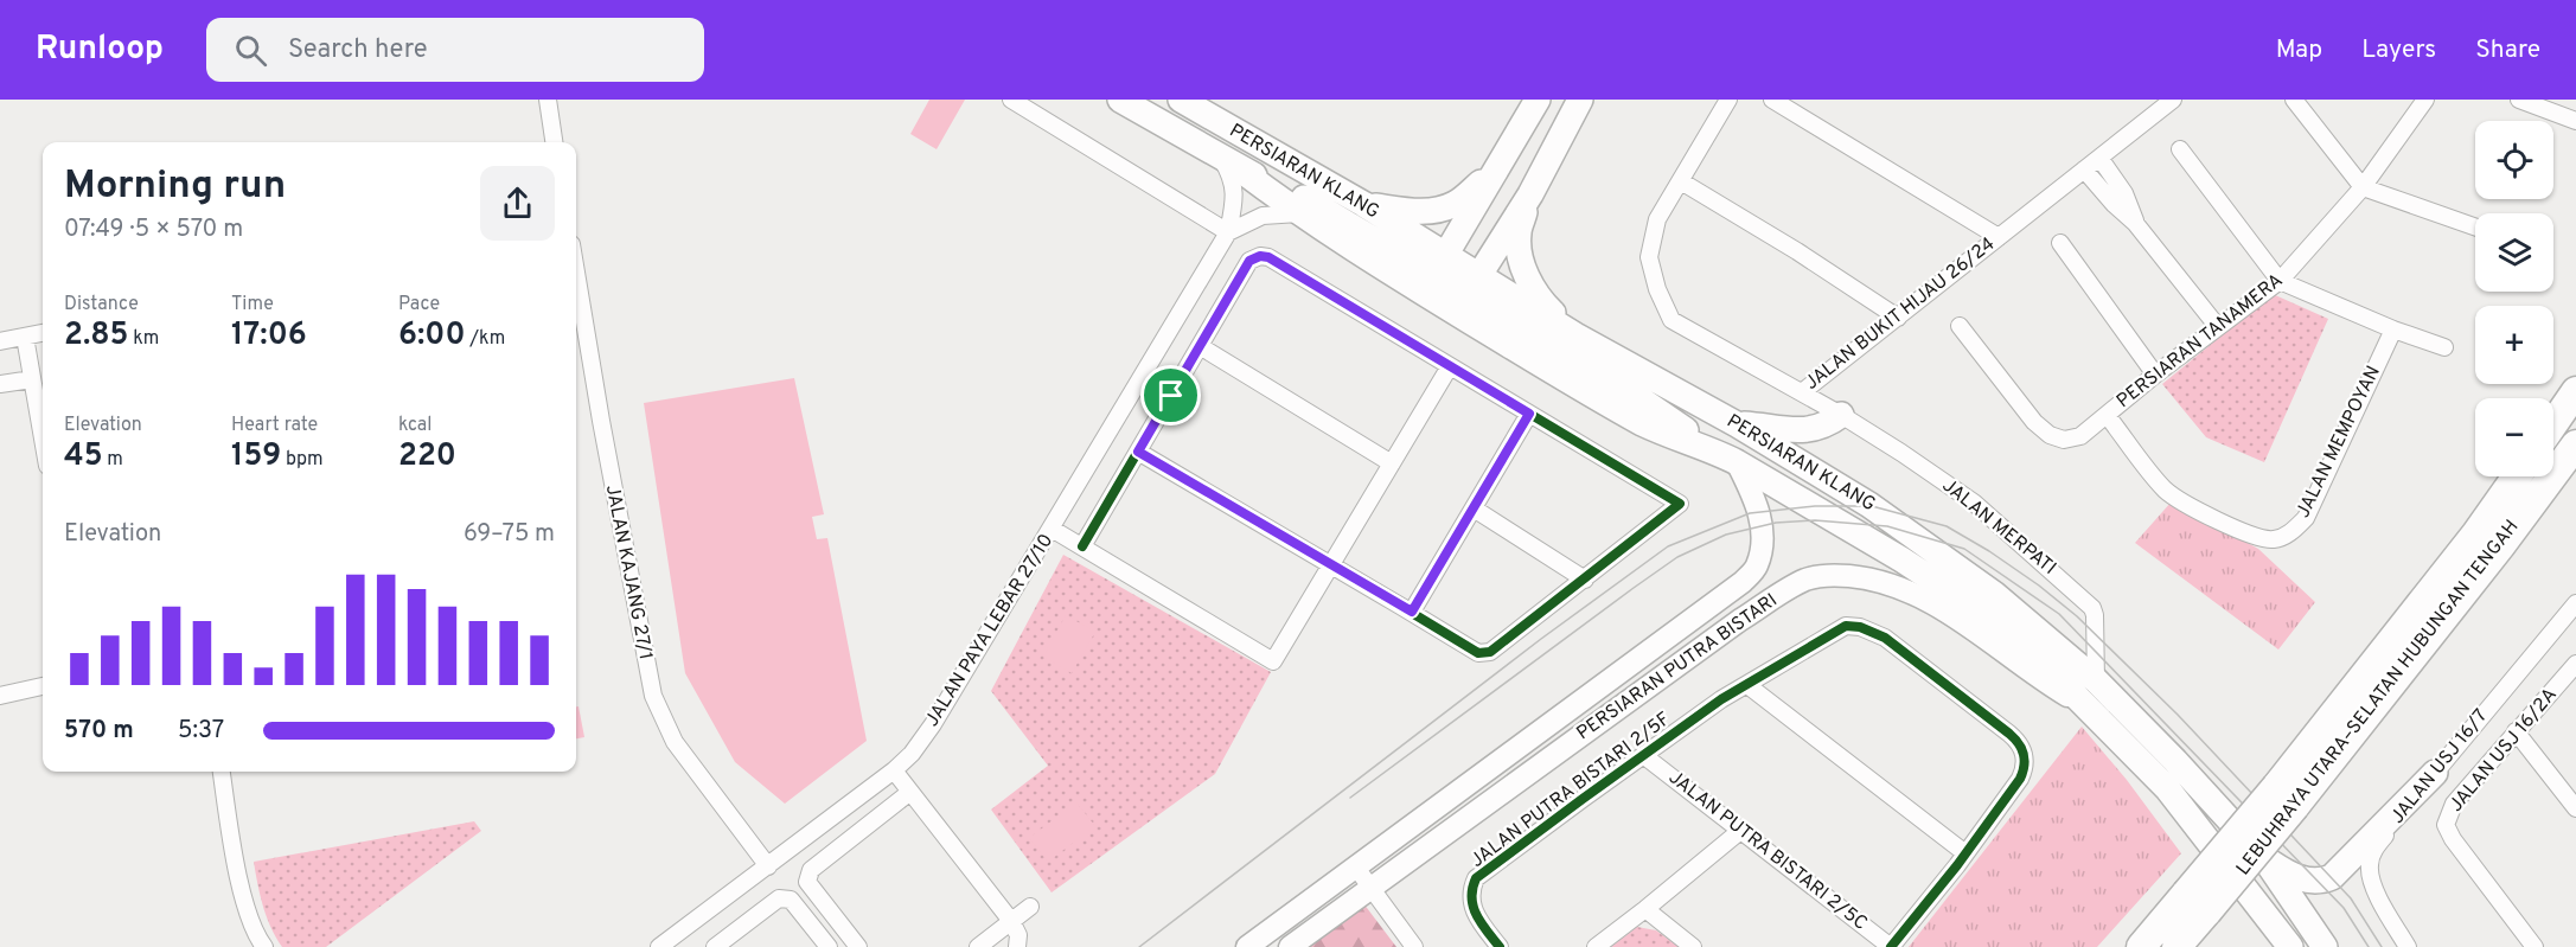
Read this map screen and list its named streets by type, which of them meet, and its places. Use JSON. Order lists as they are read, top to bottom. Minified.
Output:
{"streets":{"highway":["LEBUHRAYA UTARA–SELATAN HUBUNGAN TENGAH"],"main road":["PERSIARAN KLANG","PERSIARAN PUTRA BISTARI"],"street":["JALAN BUKIT HIJAU 26/24","PERSIARAN TANAMERA","JALAN MEMPOYAN","JALAN MERPATI","JALAN KAJANG 27/1","JALAN PAYA LEBAR 27/10","JALAN USJ 16/2A","JALAN USJ 16/7","JALAN PUTRA BISTARI 2/5F","JALAN PUTRA BISTARI 2/5C"]},"crossings":[["PERSIARAN KLANG","JALAN MERPATI"],["PERSIARAN KLANG","JALAN PAYA LEBAR 27/10"],["PERSIARAN KLANG","PERSIARAN PUTRA BISTARI"],["JALAN BUKIT HIJAU 26/24","JALAN MERPATI"],["PERSIARAN TANAMERA","JALAN MEMPOYAN"],["JALAN KAJANG 27/1","JALAN PAYA LEBAR 27/10"],["JALAN PUTRA BISTARI 2/5F","JALAN PUTRA BISTARI 2/5C"]],"page":{"header":"Runloop","search":"Search here","nav":["Map","Layers","Share"],"map_buttons":["+","−"],"heading":["Morning run","07:49 · 5 × 570 m"],"stats":[["Distance","2.85 km"],["Time","17:06"],["Pace","6:00 /km"],["Elevation","45 m"],["Heart rate","159 bpm"],["kcal","220"]],"chart":["Elevation","69–75 m"],"list":[{"name":"570 m","note":"5:37"}]}}
